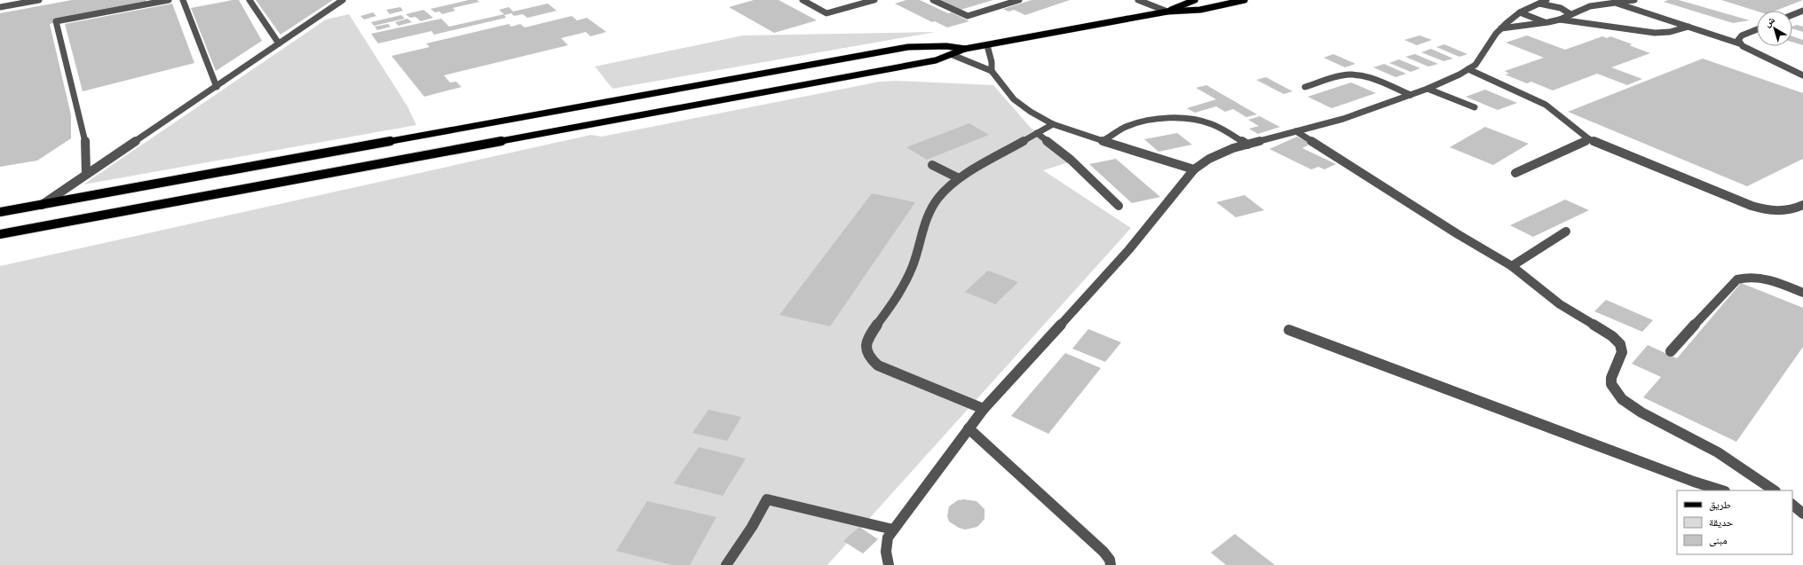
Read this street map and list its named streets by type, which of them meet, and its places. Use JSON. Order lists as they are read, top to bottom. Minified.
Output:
{"legend":["طريق","حديقة","مبنى"],"north":"top left"}
